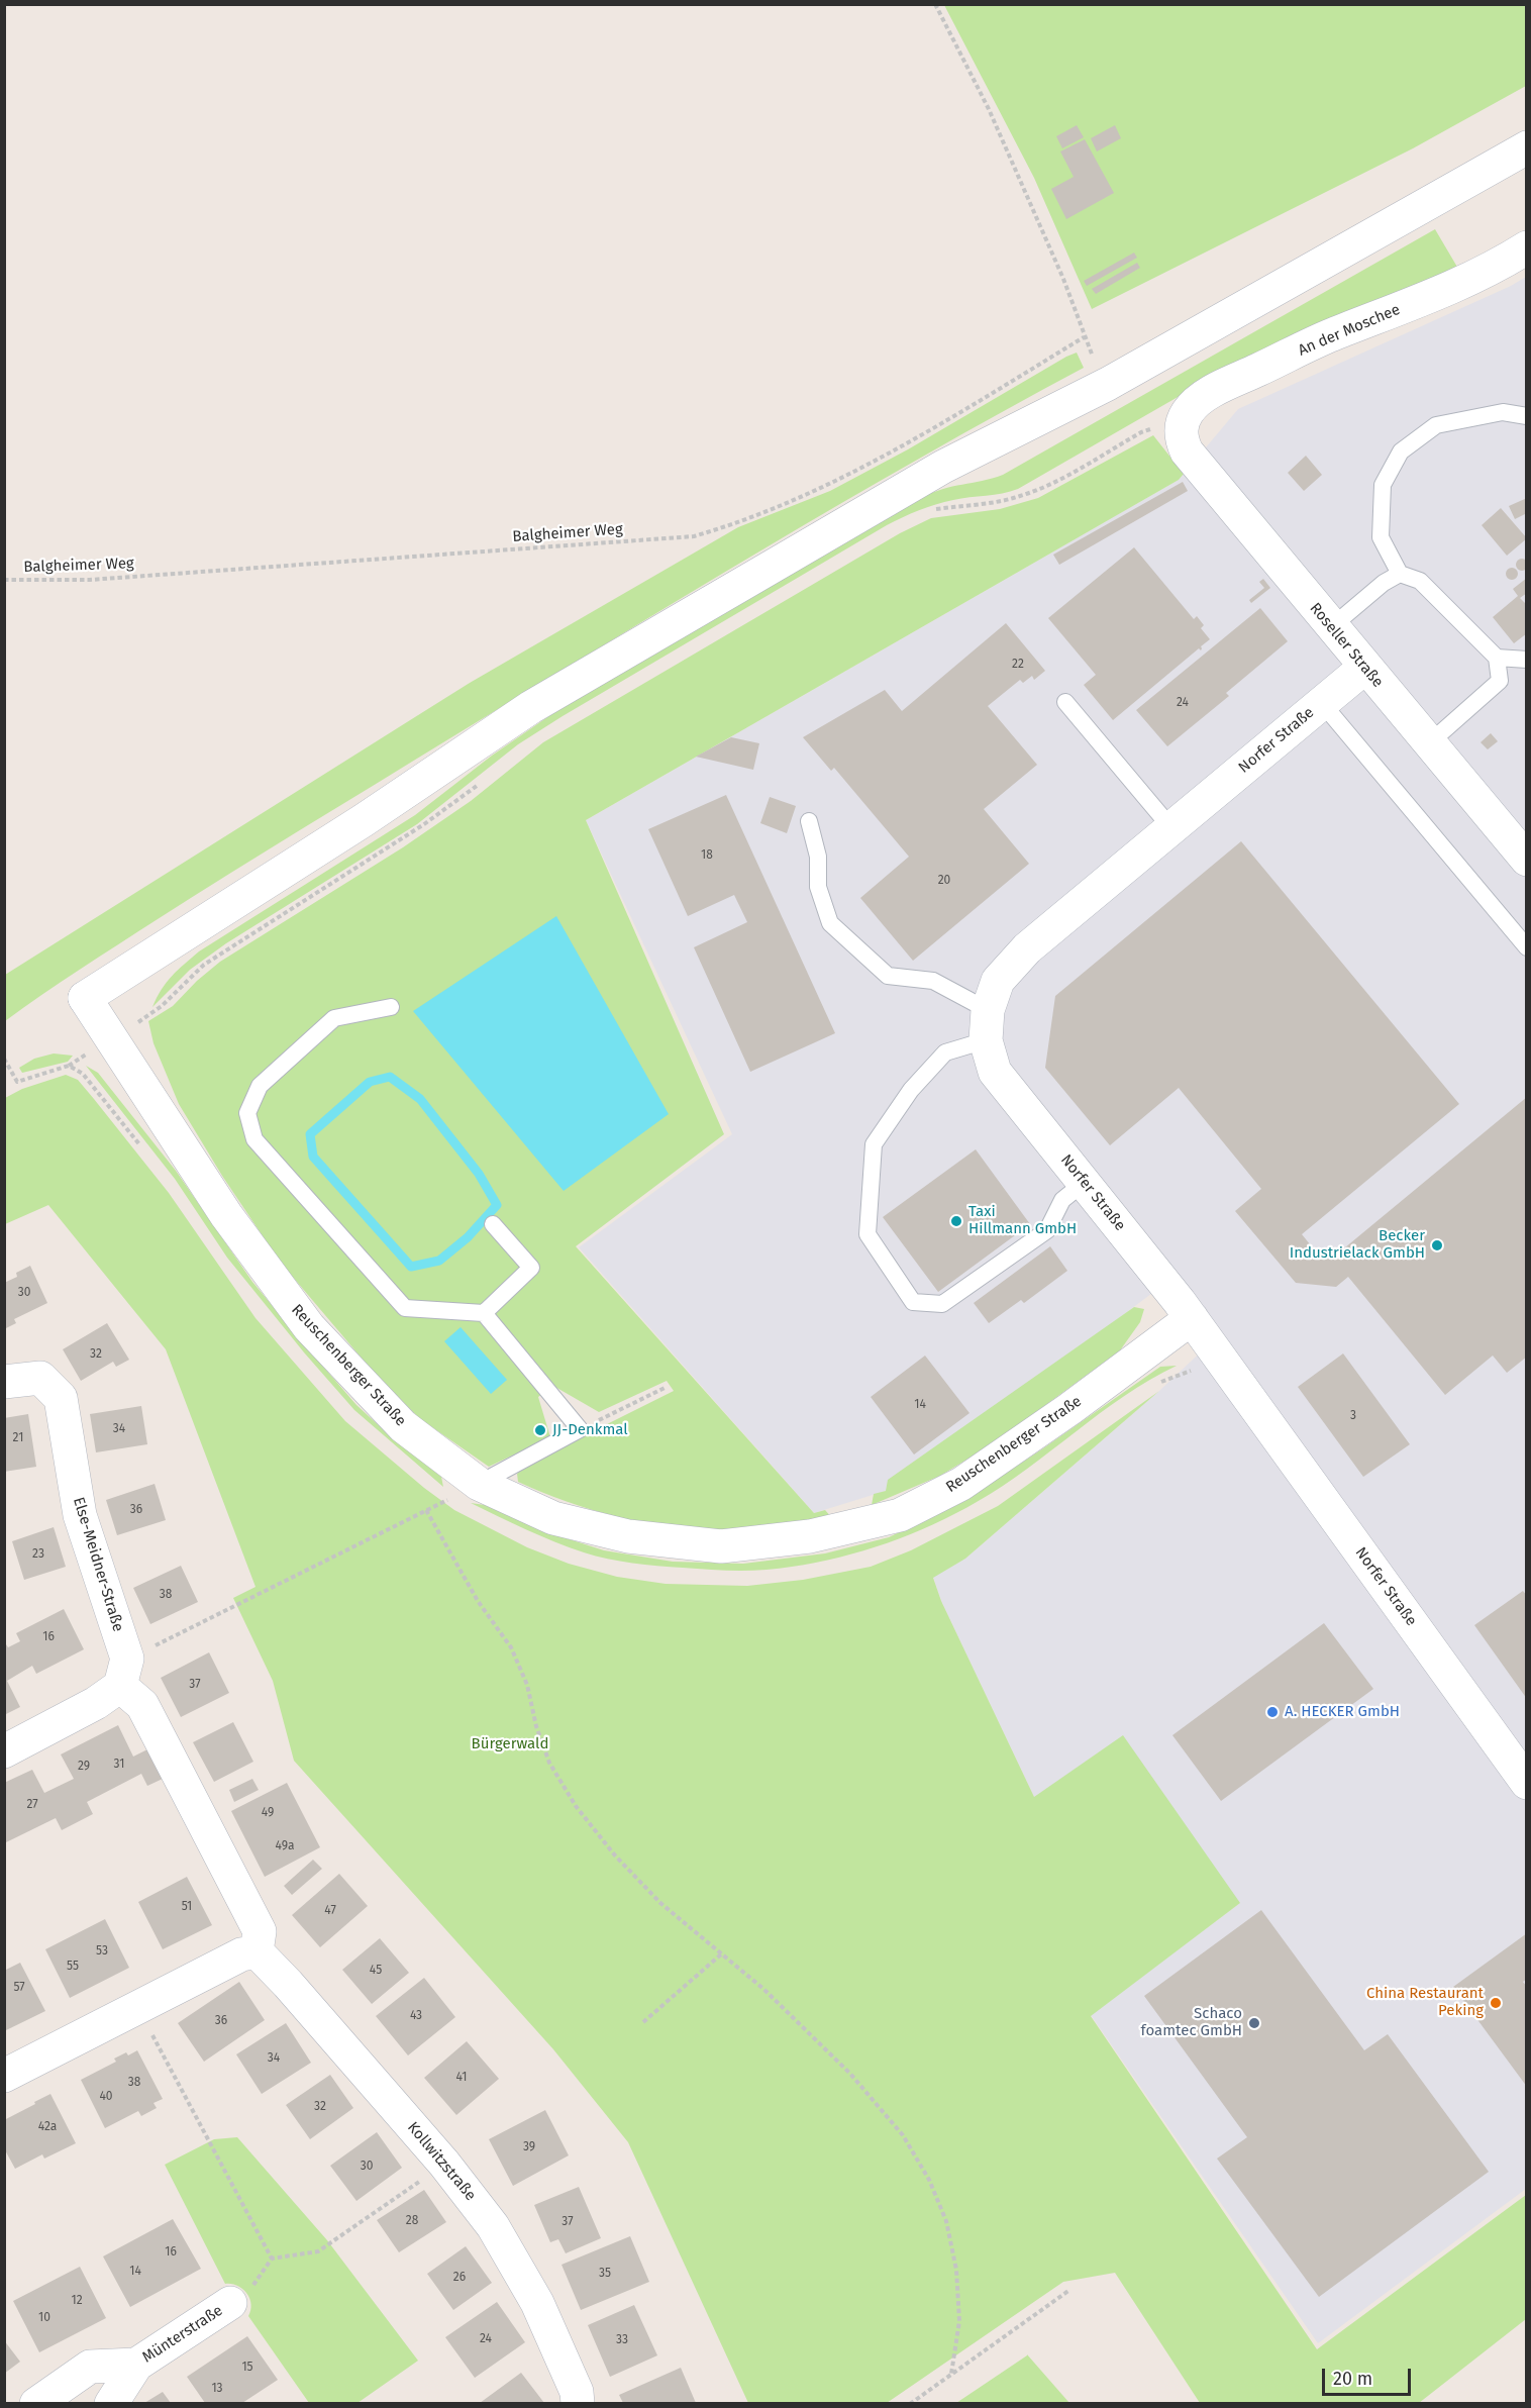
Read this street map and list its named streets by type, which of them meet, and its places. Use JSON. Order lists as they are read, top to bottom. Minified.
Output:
{"streets":{"street":["An der Moschee","Roseller Straße","Norfer Straße","Reuschenberger Straße","Else-Meidner-Straße","Kollwitzstraße","Münterstraße"],"path":["Balgheimer Weg"]},"crossings":[["An der Moschee","Roseller Straße"],["Roseller Straße","Norfer Straße"],["Norfer Straße","Reuschenberger Straße"]],"parks":["Bürgerwald"],"places":["Taxi Hillmann GmbH","Becker Industrielack GmbH","JJ-Denkmal","A. HECKER GmbH","China Restaurant Peking","Schaco foamtec GmbH"],"house_numbers":["22","24","18","20","30","32","14","3","34","21","36","23","38","16","37","31","29","27","49","49a","51","47","53","55","45","57","43","36","34","41","38","40","32","42a","39","30","28","37","16","14","35","26","12","10","24","33","15","13"],"scale_bar":"20 m"}
